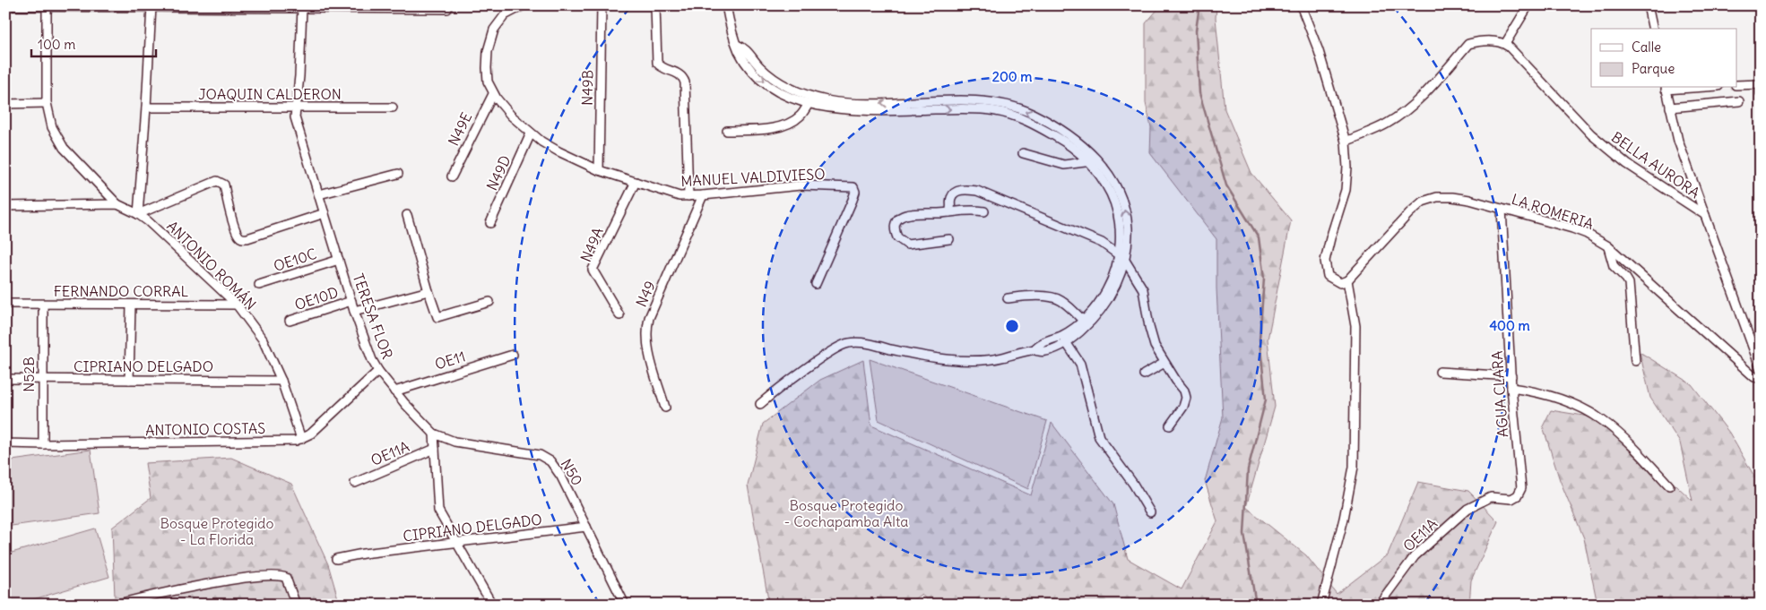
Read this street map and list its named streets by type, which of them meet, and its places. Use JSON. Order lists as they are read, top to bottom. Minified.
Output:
{"streets":{"street":["N49B","JOAQUIN CALDERON","N49E","BELLA AURORA","N49D","MANUEL VALDIVIESO","LA ROMERIA","N49A","OE10C","ANTONIO ROMÁN","FERNANDO CORRAL","N49","OE10D","TERESA FLOR","OE11","CIPRIANO DELGADO","N52B","AGUA CLARA","ANTONIO COSTAS","OE11A","N50"]},"crossings":[["N49B","MANUEL VALDIVIESO"],["JOAQUIN CALDERON","TERESA FLOR"],["N49E","MANUEL VALDIVIESO"],["N49D","MANUEL VALDIVIESO"],["MANUEL VALDIVIESO","N49A"],["MANUEL VALDIVIESO","N49"],["LA ROMERIA","AGUA CLARA"],["OE10C","TERESA FLOR"],["ANTONIO ROMÁN","FERNANDO CORRAL"],["ANTONIO ROMÁN","CIPRIANO DELGADO"],["ANTONIO ROMÁN","ANTONIO COSTAS"],["FERNANDO CORRAL","N52B"],["OE10D","TERESA FLOR"],["TERESA FLOR","OE11"],["TERESA FLOR","ANTONIO COSTAS"],["TERESA FLOR","N50"],["CIPRIANO DELGADO","N52B"],["CIPRIANO DELGADO","N50"],["N52B","ANTONIO COSTAS"],["AGUA CLARA","OE11A"]],"parks":["Bosque Protegido - Cochapamba Alta","Bosque Protegido - La Florida"],"legend":["Calle","Parque"],"scale_bar":"100 m","rings":["200 m","400 m"]}
